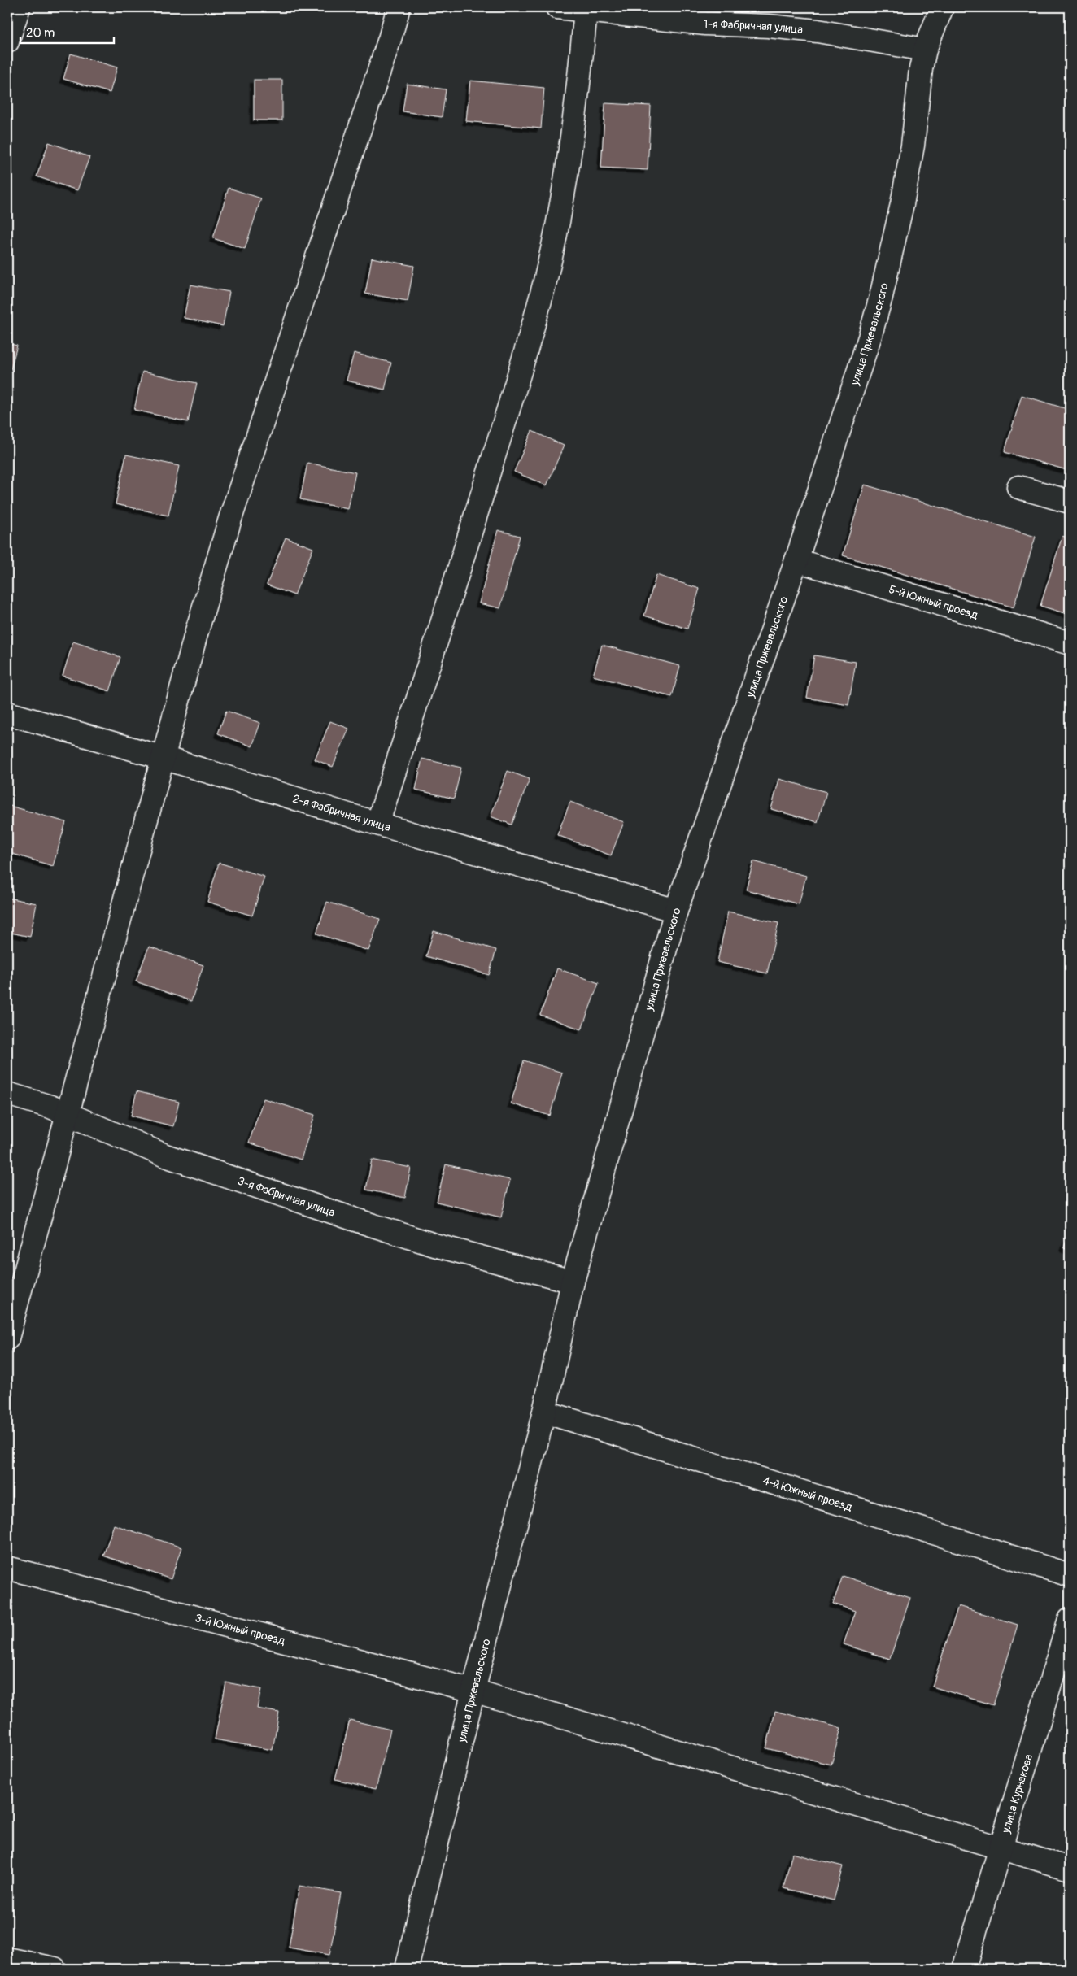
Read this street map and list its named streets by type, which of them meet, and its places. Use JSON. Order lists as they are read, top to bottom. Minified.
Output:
{"streets":{"street":["1-я Фабричная улица","улица Пржевальского","5-й Южный проезд","2-я Фабричная улица","3-я Фабричная улица","4-й Южный проезд","3-й Южный проезд","улица Курнакова"]},"crossings":[["1-я Фабричная улица","улица Пржевальского"],["улица Пржевальского","5-й Южный проезд"],["улица Пржевальского","2-я Фабричная улица"],["улица Пржевальского","3-я Фабричная улица"],["улица Пржевальского","4-й Южный проезд"],["улица Пржевальского","3-й Южный проезд"],["3-й Южный проезд","улица Курнакова"]],"scale_bar":"20 m"}
